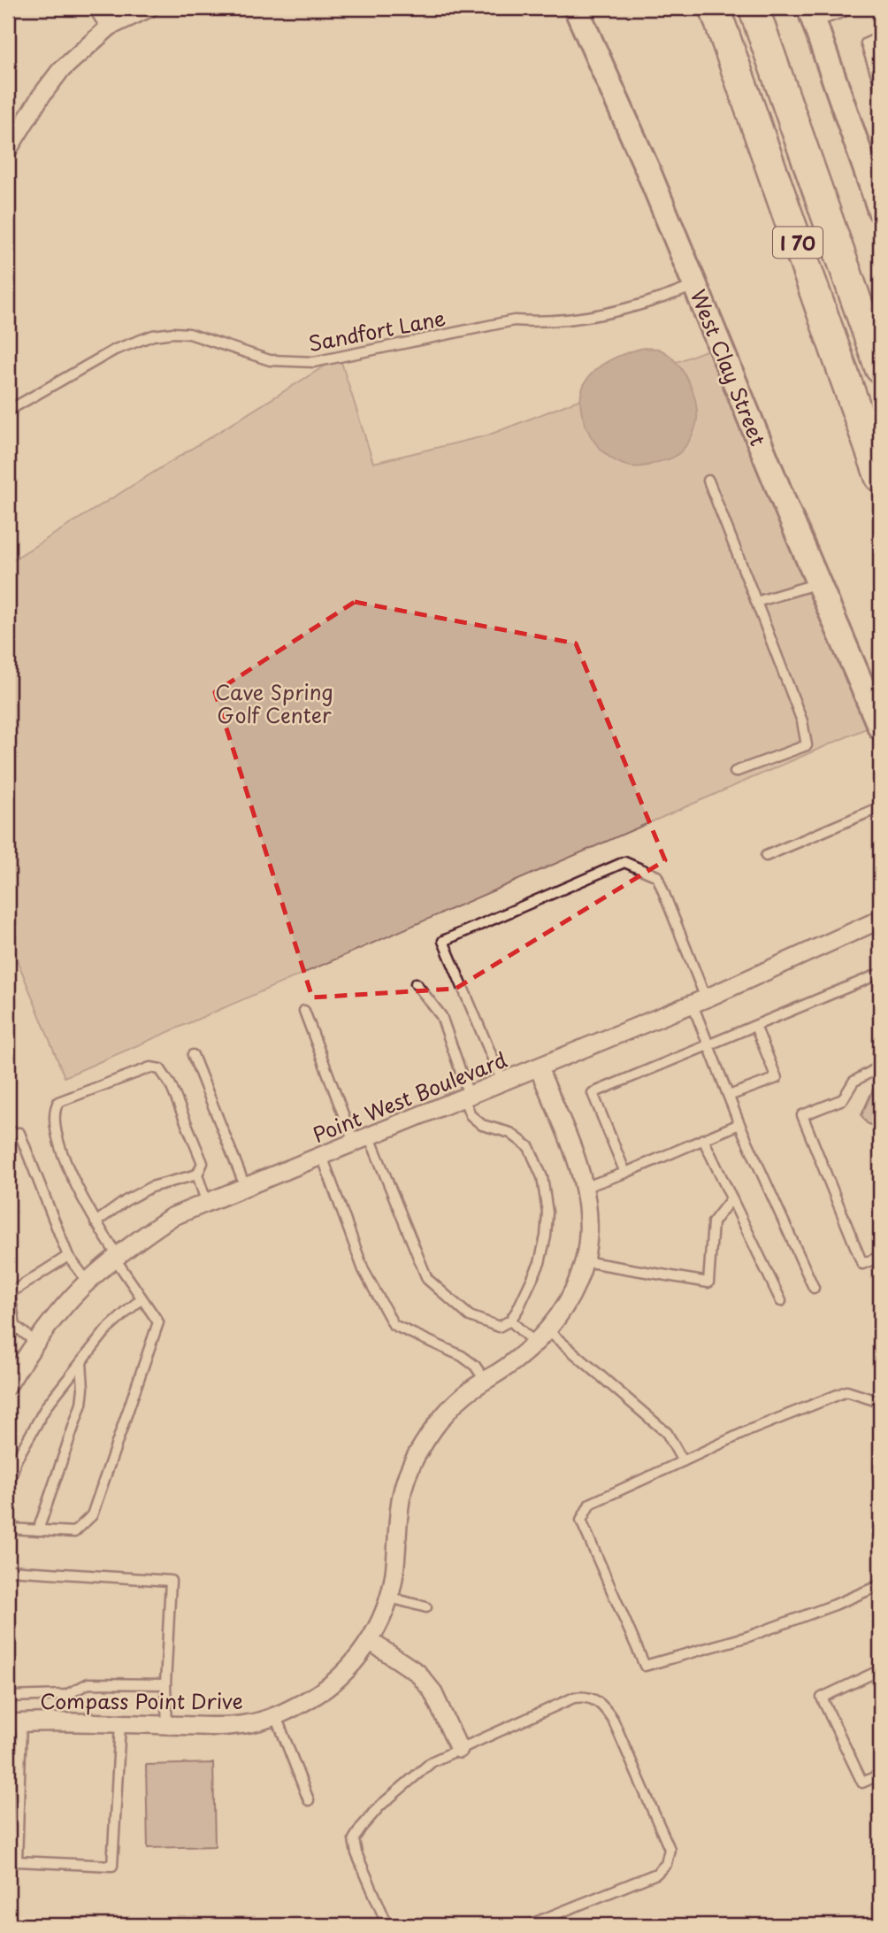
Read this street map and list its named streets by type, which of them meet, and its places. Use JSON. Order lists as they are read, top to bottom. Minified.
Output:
{"streets":{"highway":["I 70"],"street":["West Clay Street","Point West Boulevard","Compass Point Drive"],"lane":["Sandfort Lane"]},"crossings":[["Sandfort Lane","West Clay Street"],["Point West Boulevard","Compass Point Drive"]],"parks":["Cave Spring Golf Center"]}
